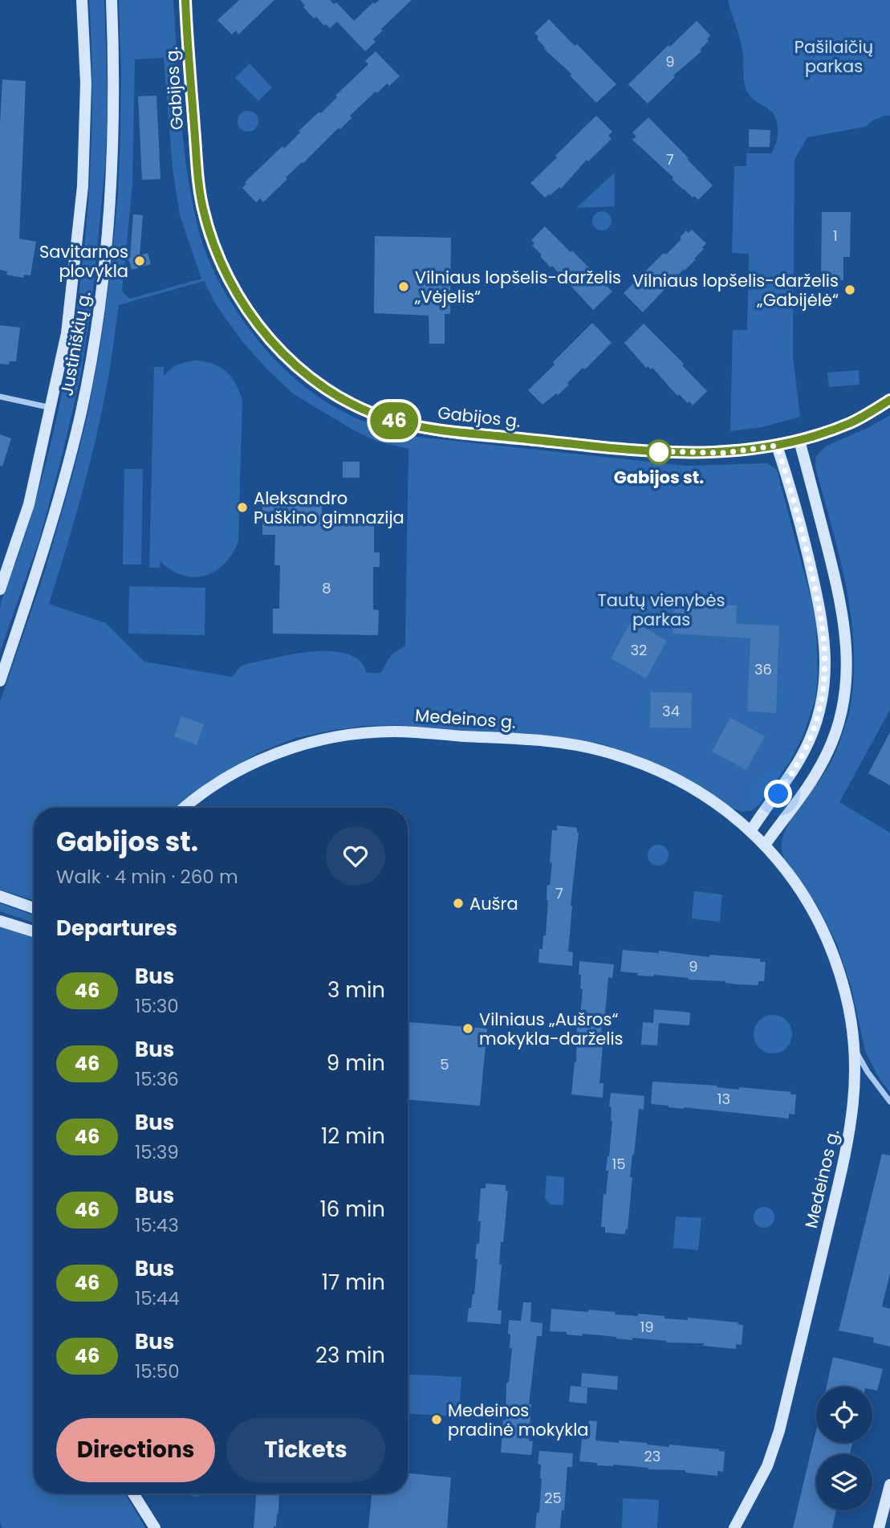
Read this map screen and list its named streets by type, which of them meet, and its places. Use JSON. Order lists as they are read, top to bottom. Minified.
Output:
{"streets":{"street":["Gabijos g.","Justiniškių g.","Medeinos g."]},"parks":["Pašilaičių parkas","Tautų vienybės parkas"],"places":["Savitarnos plovykla","Vilniaus lopšelis-darželis „Vėjelis“","Vilniaus lopšelis-darželis „Gabijėlė“","Gabijos st.","Aleksandro Puškino gimnazija","Aušra","Vilniaus „Aušros“ mokykla-darželis","Medeinos pradinė mokykla"],"lines":["bus line 46"],"house_numbers":["9","7","1","8","32","36","34","7","9","5","13","15","19","23","25"],"page":{"on_map":"46","heading":[["Gabijos st.","Walk · 4 min · 260 m"],"Departures"],"list":[{"mark":"46","name":"Bus","note":"15:30","value":"3 min"},{"mark":"46","name":"Bus","note":"15:36","value":"9 min"},{"mark":"46","name":"Bus","note":"15:39","value":"12 min"},{"mark":"46","name":"Bus","note":"15:43","value":"16 min"},{"mark":"46","name":"Bus","note":"15:44","value":"17 min"},{"mark":"46","name":"Bus","note":"15:50","value":"23 min"}],"buttons":["Directions","Tickets"]}}
